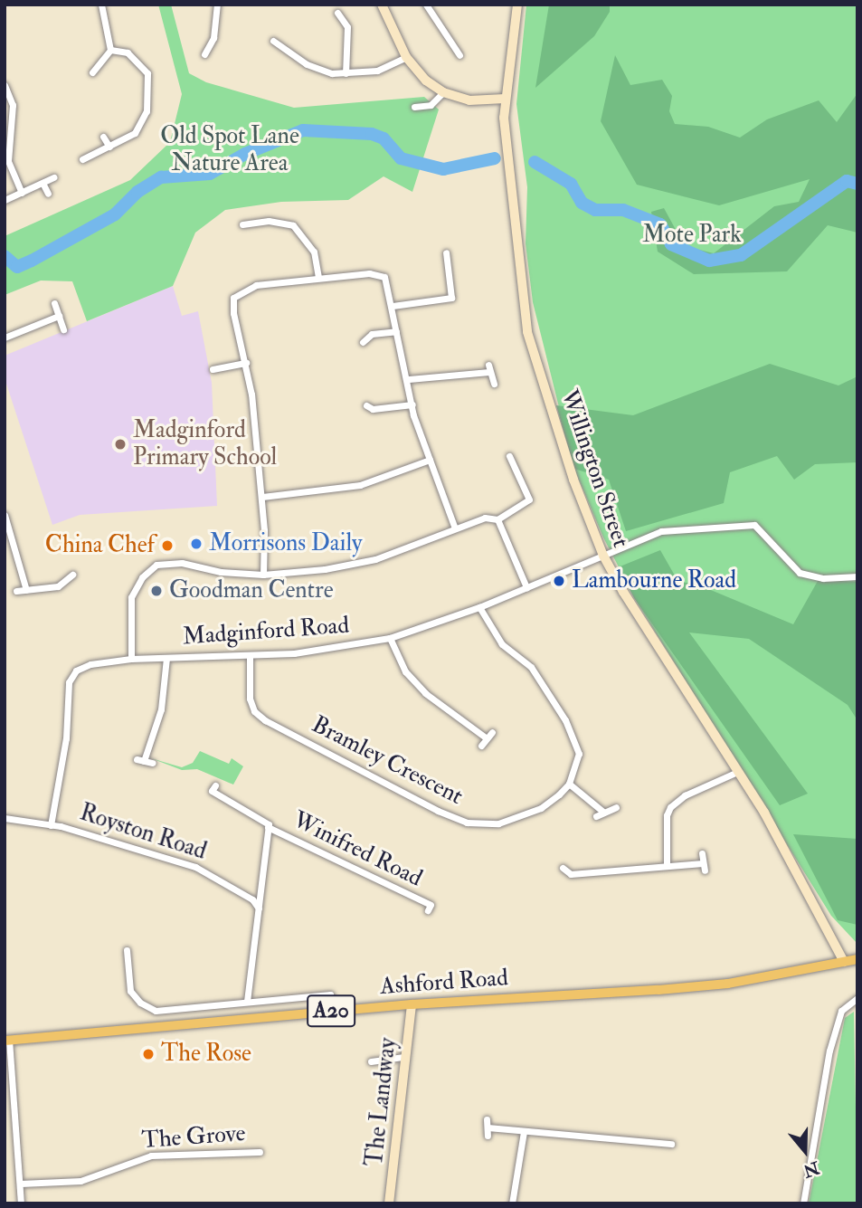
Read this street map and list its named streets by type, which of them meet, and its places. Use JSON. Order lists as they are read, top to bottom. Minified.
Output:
{"streets":{"main road":["Ashford Road","A20"],"street":["Willington Street","Madginford Road","Bramley Crescent","Royston Road","Winifred Road","The Landway","The Grove"]},"crossings":[["Willington Street","Madginford Road"],["Willington Street","Ashford Road"],["Willington Street","A20"],["Madginford Road","Bramley Crescent"],["Madginford Road","Royston Road"],["Ashford Road","A20"],["Ashford Road","The Landway"]],"parks":["Old Spot Lane Nature Area","Mote Park"],"places":["Madginford Primary School","Morrisons Daily","China Chef","Lambourne Road","Goodman Centre","The Rose"],"north":"bottom"}
